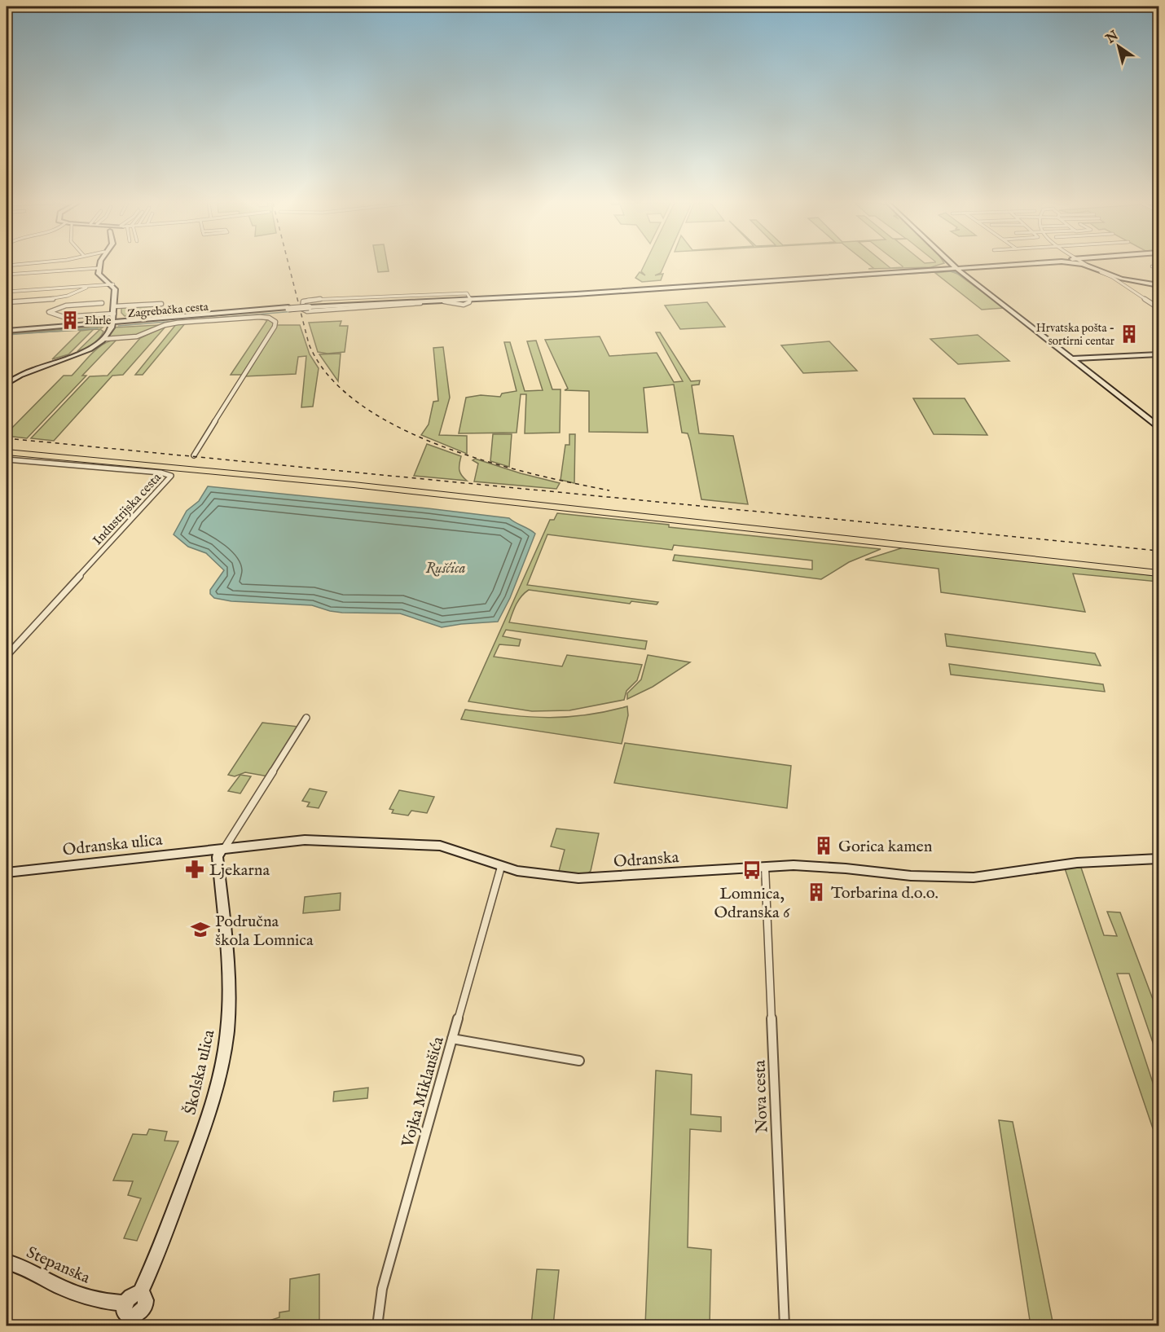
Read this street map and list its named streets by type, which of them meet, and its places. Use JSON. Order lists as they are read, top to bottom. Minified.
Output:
{"streets":{"main road":["Zagrebačka cesta","Odranska ulica","Odranska","Školska ulica","Stepanska"],"street":["Industrijska cesta","Vojka Miklaušića","Nova cesta"]},"crossings":[["Odranska ulica","Odranska"],["Odranska ulica","Školska ulica"],["Odranska","Školska ulica"],["Odranska","Vojka Miklaušića"],["Odranska","Nova cesta"],["Školska ulica","Stepanska"]],"water":["Rušćica"],"places":{"building":["Ehrle","Hrvatska pošta - sortirni centar","Gorica kamen","Torbarina d.o.o."],"pharmacy":["Ljekarna"],"bus stop":["Lomnica, Odranska 6"],"school or university":["Područna škola Lomnica"]},"north":"top left"}
